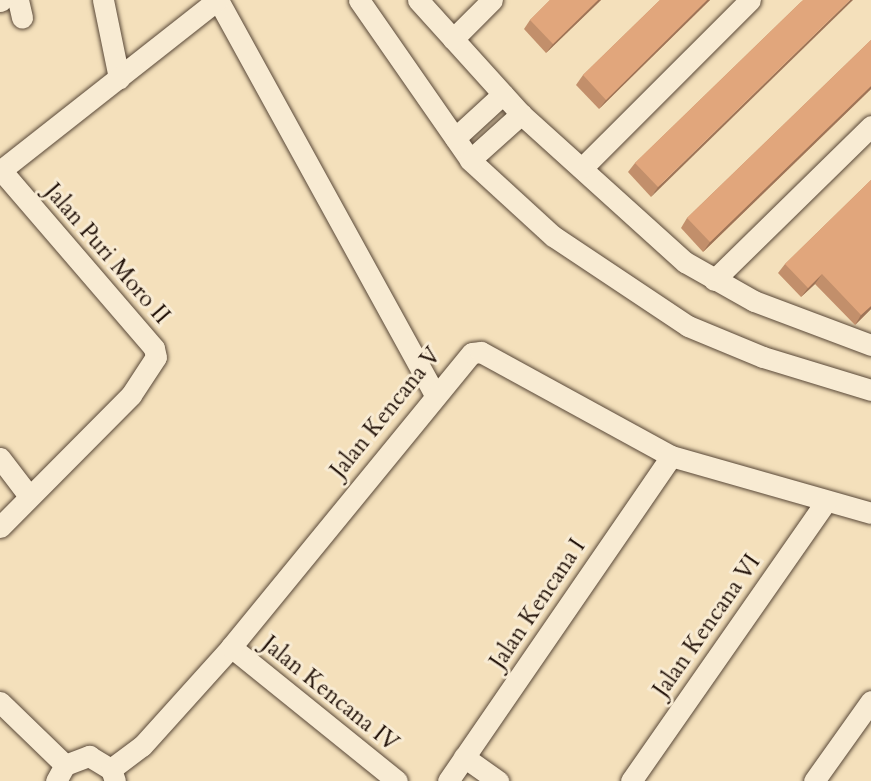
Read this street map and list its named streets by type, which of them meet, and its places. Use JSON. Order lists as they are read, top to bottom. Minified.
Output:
{"streets":{"street":["Jalan Puri Moro II","Jalan Kencana V","Jalan Kencana I","Jalan Kencana VI","Jalan Kencana IV"]},"crossings":[["Jalan Kencana V","Jalan Kencana I"],["Jalan Kencana V","Jalan Kencana VI"],["Jalan Kencana V","Jalan Kencana IV"]]}
